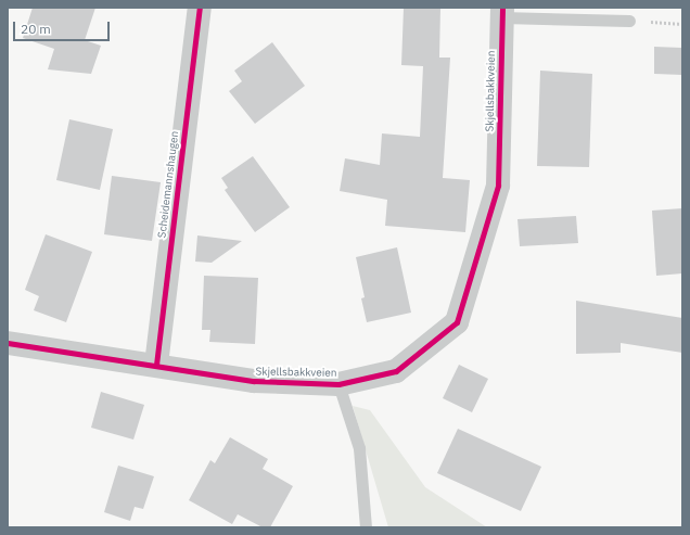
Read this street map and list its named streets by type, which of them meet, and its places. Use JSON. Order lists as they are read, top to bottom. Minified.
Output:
{"streets":{"street":["Skjellsbakkveien","Scheidemannshaugen"]},"crossings":[["Skjellsbakkveien","Scheidemannshaugen"]],"scale_bar":"20 m"}
